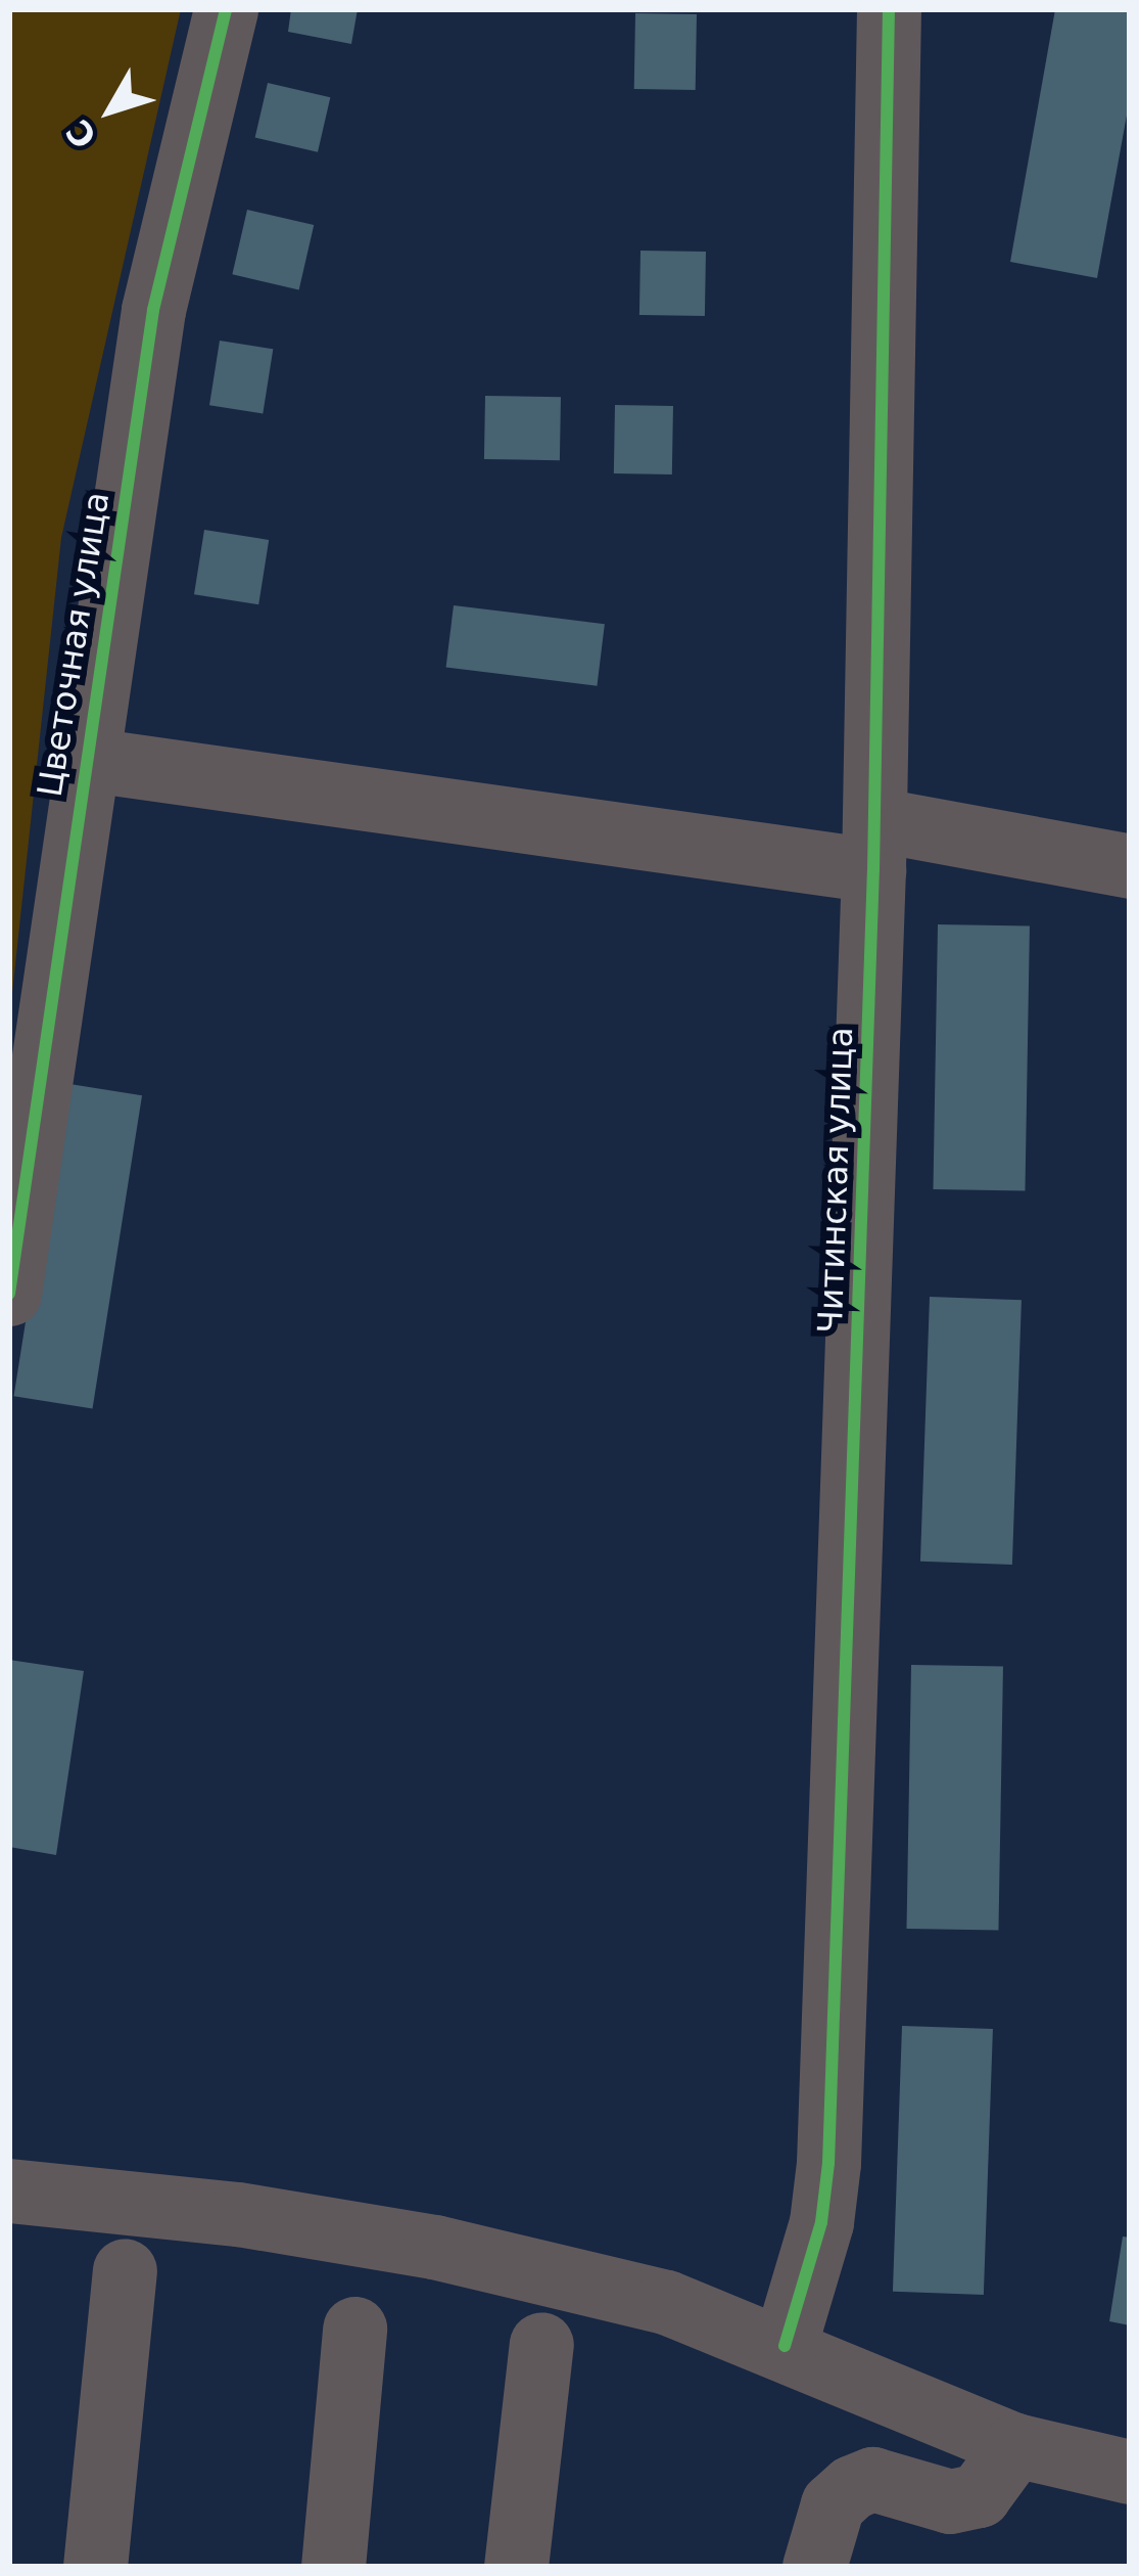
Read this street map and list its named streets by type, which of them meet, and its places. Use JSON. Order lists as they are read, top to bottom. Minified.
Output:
{"streets":{"street":["Цветочная улица","Читинская улица"]},"north":"bottom left"}
